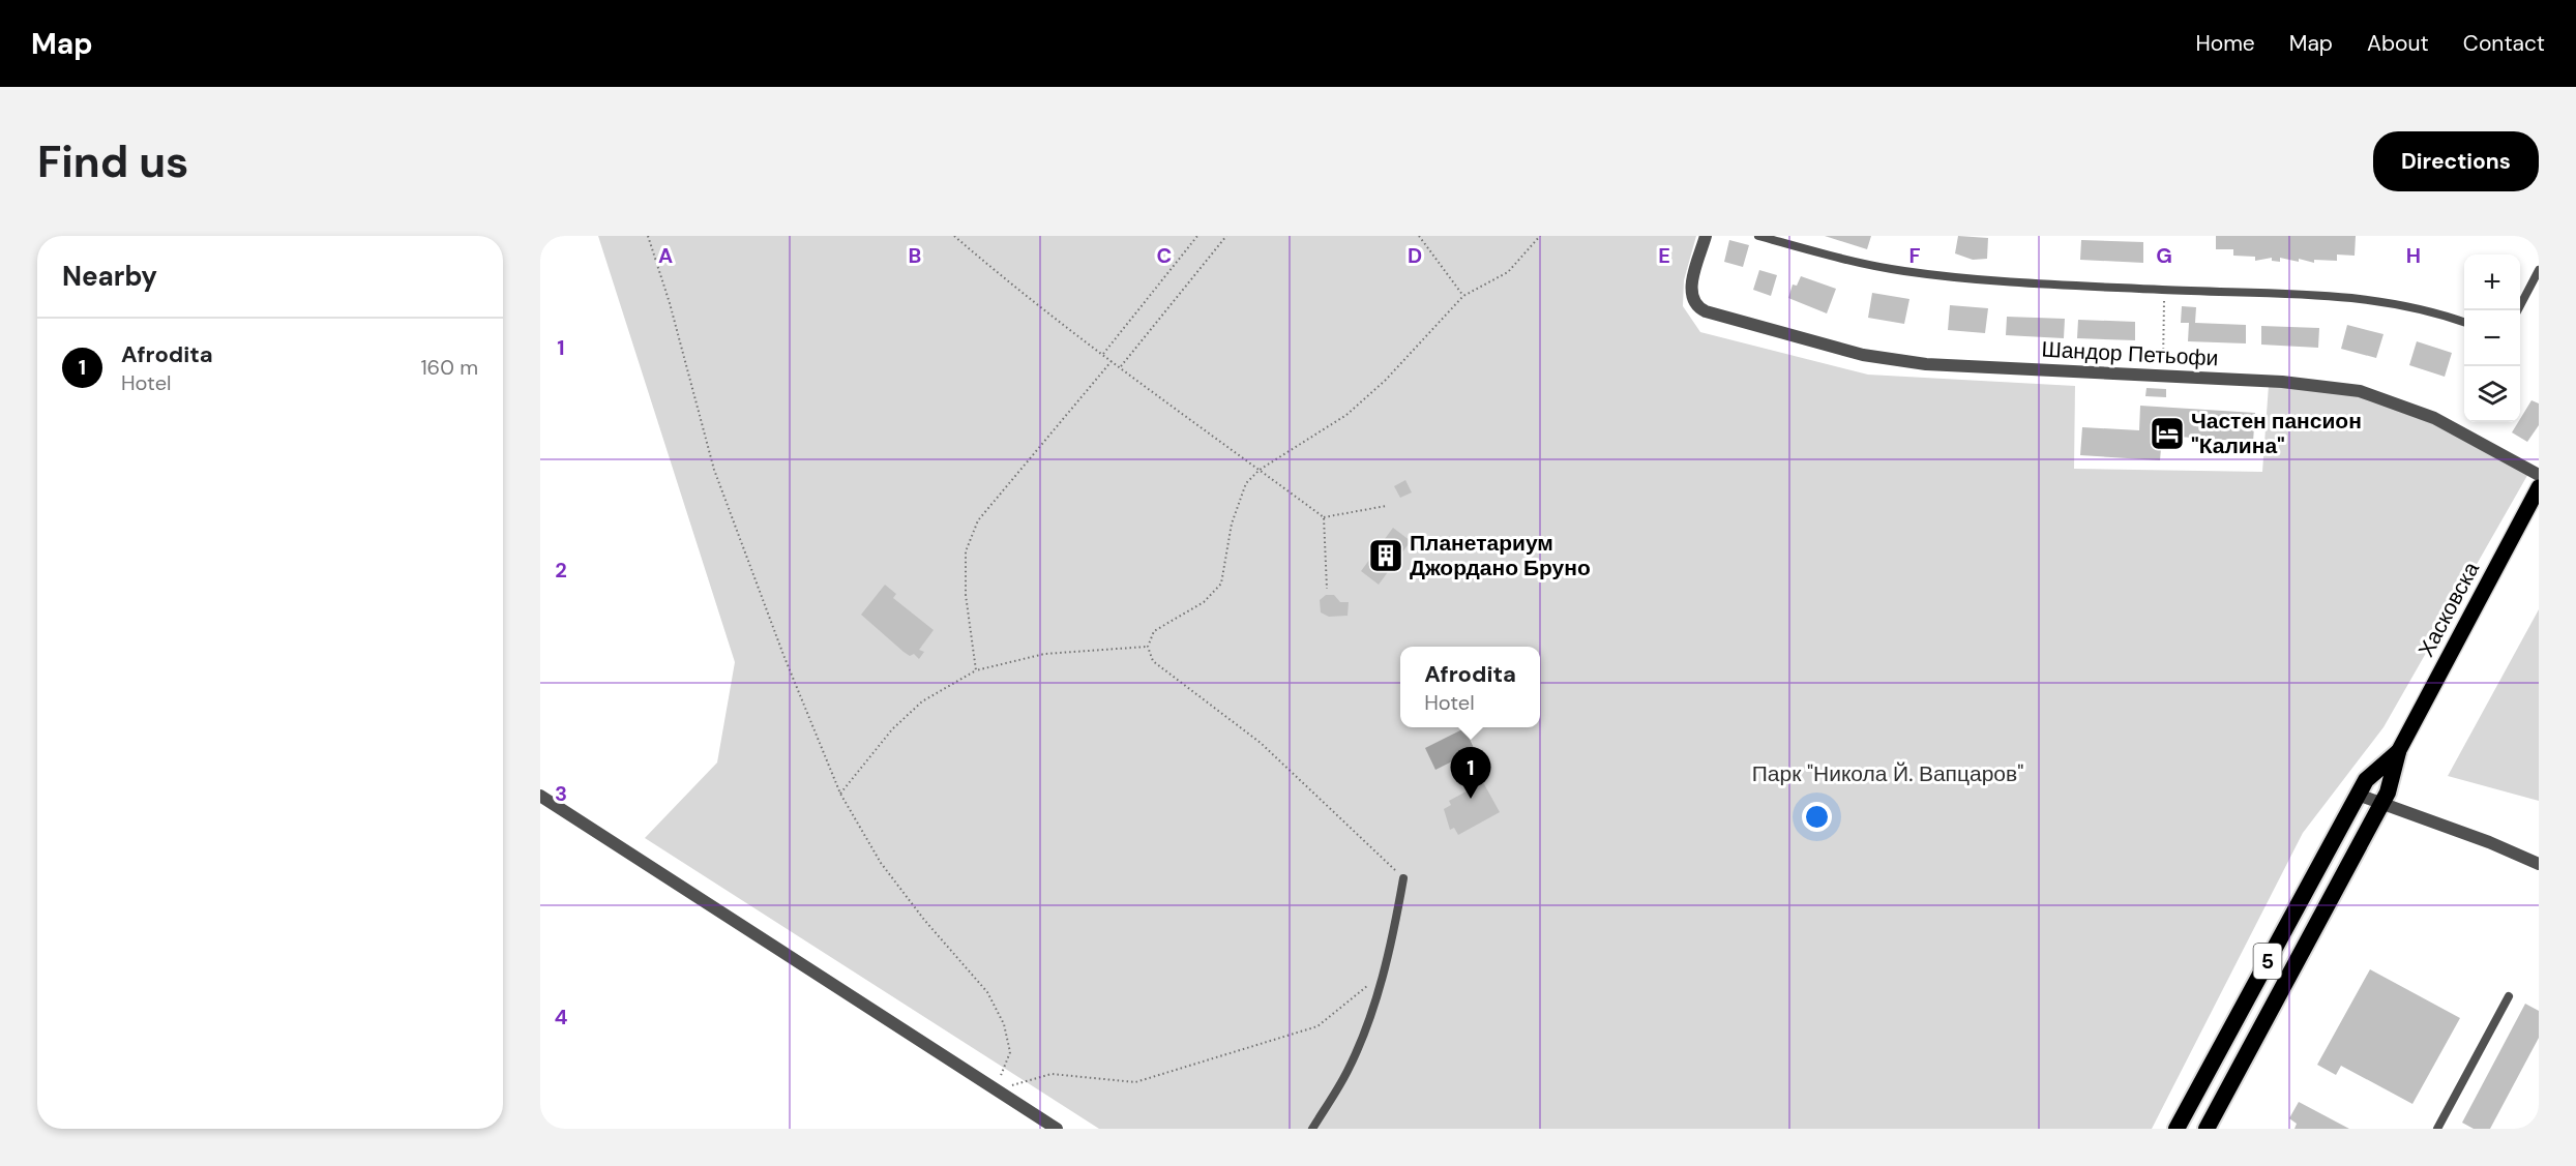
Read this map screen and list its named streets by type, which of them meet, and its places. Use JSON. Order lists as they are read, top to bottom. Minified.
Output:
{"streets":{"highway":["5"],"main road":["Хасковска"],"street":["Шандор Петьофи"]},"crossings":[["Хасковска","5"]],"parks":["Парк \"Никола Й. Вапцаров\""],"places":{"hotel":["Частен пансион \"Калина\""],"building":["Планетариум Джордано Бруно"]},"page":{"header":"Map","nav":["Home","Map","About","Contact"],"buttons":"Directions","title":"Find us","heading":"Nearby","map_buttons":["+","−"],"list":[{"mark":"1","name":"Afrodita","note":"Hotel","value":"160 m"}],"popup":["Afrodita","Hotel"],"pins":"1"},"grid":{"columns":["A","B","C","D","E","F","G","H"],"rows":["1","2","3","4"]}}
